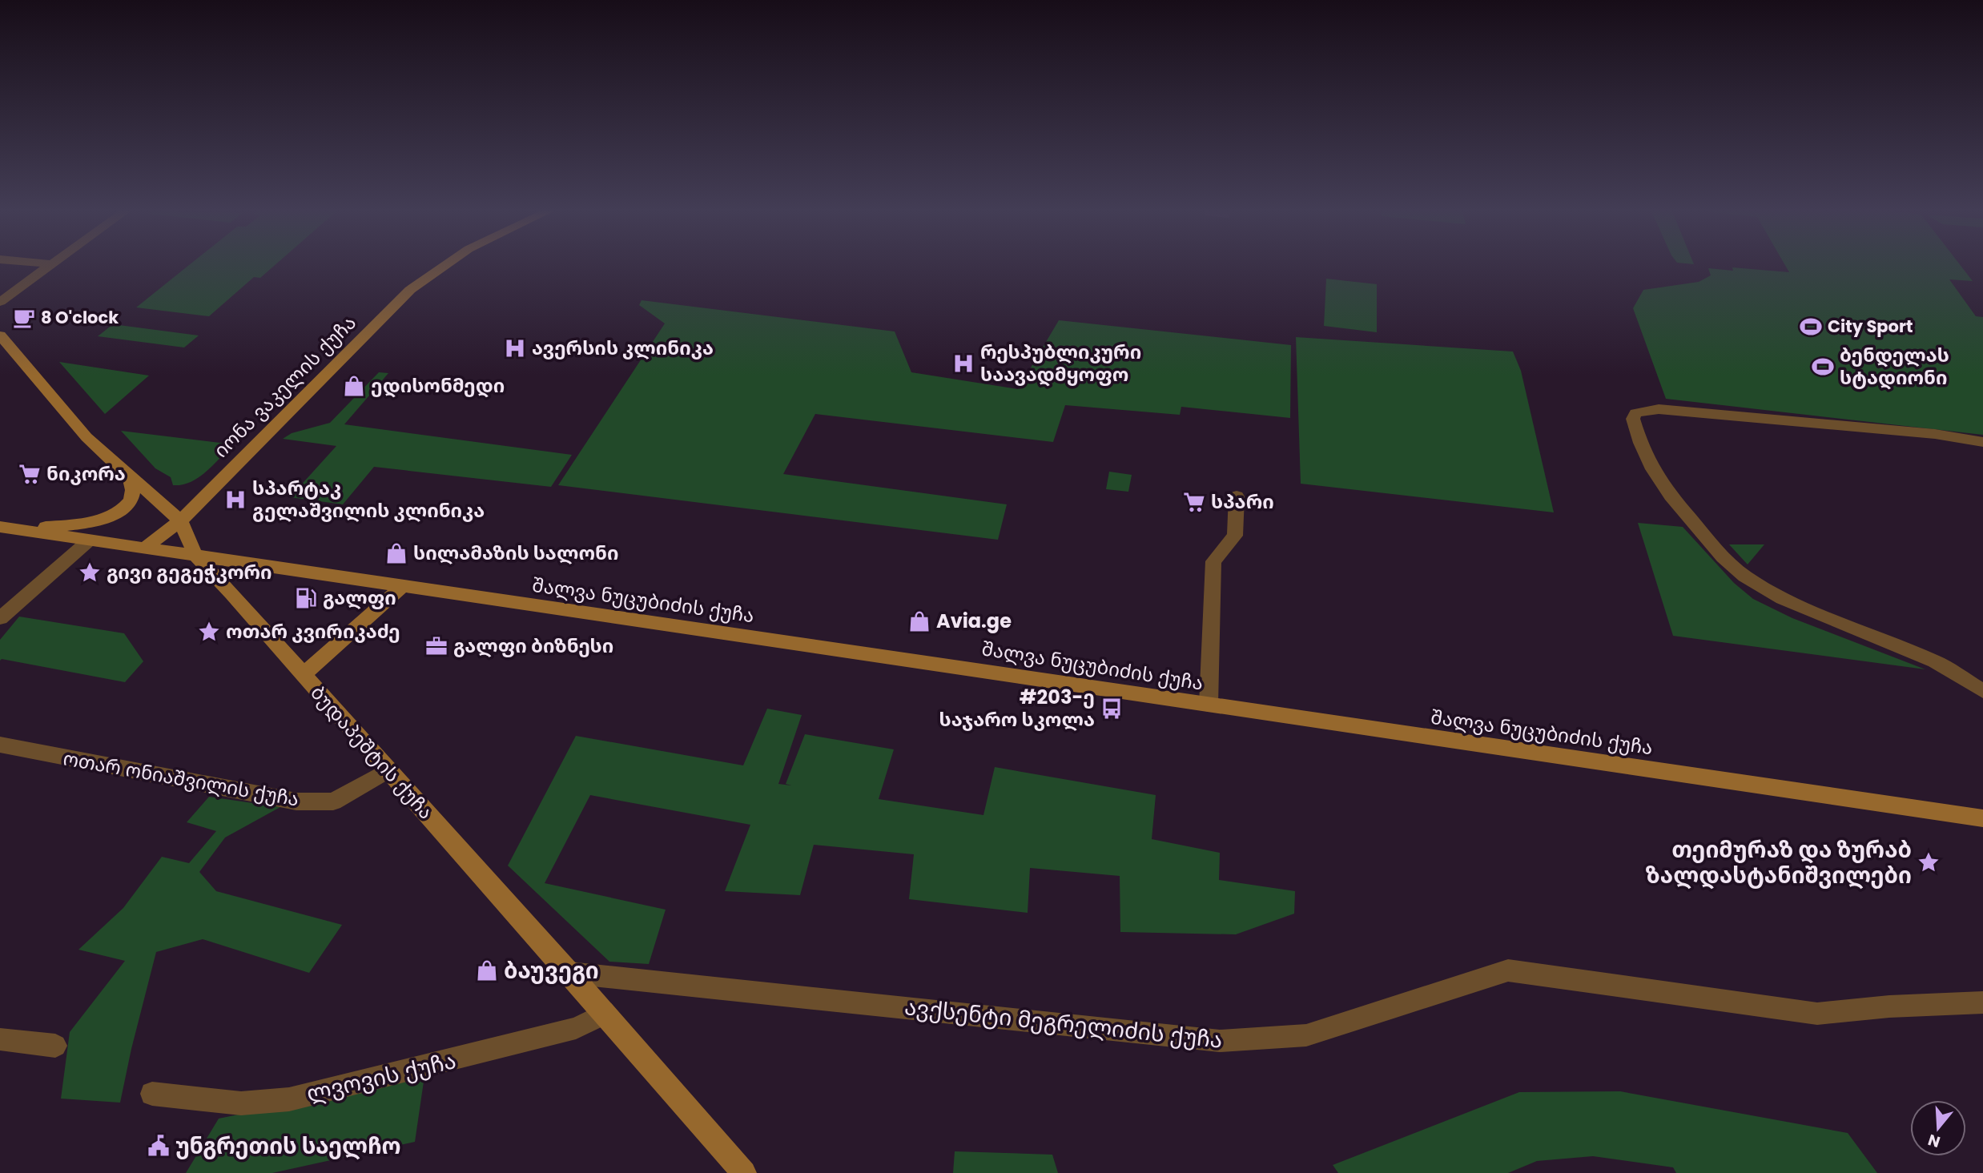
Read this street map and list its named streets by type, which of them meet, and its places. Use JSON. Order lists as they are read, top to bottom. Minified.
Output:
{"streets":{"main road":["იონა ვაკელის ქუჩა","შალვა ნუცუბიძის ქუჩა","ბუდაპეშტის ქუჩა"],"street":["ოთარ ონიაშვილის ქუჩა","ავქსენტი მეგრელიძის ქუჩა","ლვოვის ქუჩა"]},"crossings":[["იონა ვაკელის ქუჩა","შალვა ნუცუბიძის ქუჩა"],["იონა ვაკელის ქუჩა","ბუდაპეშტის ქუჩა"],["შალვა ნუცუბიძის ქუჩა","ბუდაპეშტის ქუჩა"],["ბუდაპეშტის ქუჩა","ოთარ ონიაშვილის ქუჩა"],["ბუდაპეშტის ქუჩა","ავქსენტი მეგრელიძის ქუჩა"],["ბუდაპეშტის ქუჩა","ლვოვის ქუჩა"]],"places":{"cafe":["8 O'clock"],"sports":["City Sport","ბენდელას სტადიონი"],"hospital":["ავერსის კლინიკა","რესპუბლიკური საავადმყოფო","სპარტაკ გელაშვილის კლინიკა"],"shop":["ედისონმედი","სილამაზის სალონი","Avia.ge","ბაუვეგი"],"supermarket":["ნიკორა","სპარი"],"place":["გივი გეგეჭკორი","ოთარ კვირიკაძე","თეიმურაზ და ზურაბ ზალდასტანიშვილები"],"fuel station":["გალფი"],"office":["გალფი ბიზნესი"],"bus stop":["#203-ე საჯარო სკოლა"],"public building":["უნგრეთის საელჩო"]},"north":"bottom"}
